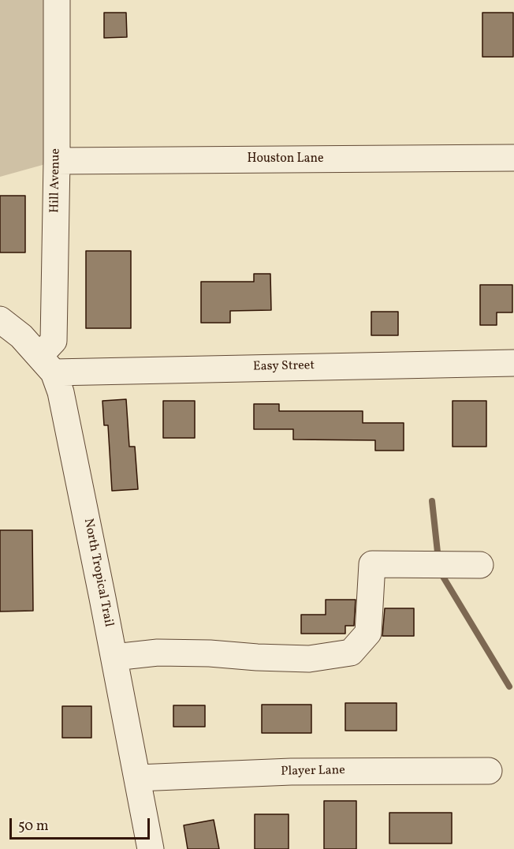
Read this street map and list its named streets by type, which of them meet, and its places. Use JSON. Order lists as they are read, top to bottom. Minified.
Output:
{"streets":{"street":["Houston Lane","Hill Avenue","Easy Street","North Tropical Trail","Player Lane"]},"crossings":[["Houston Lane","Hill Avenue"],["Hill Avenue","Easy Street"],["Hill Avenue","North Tropical Trail"],["Easy Street","North Tropical Trail"],["North Tropical Trail","Player Lane"]],"scale_bar":"50 m"}
